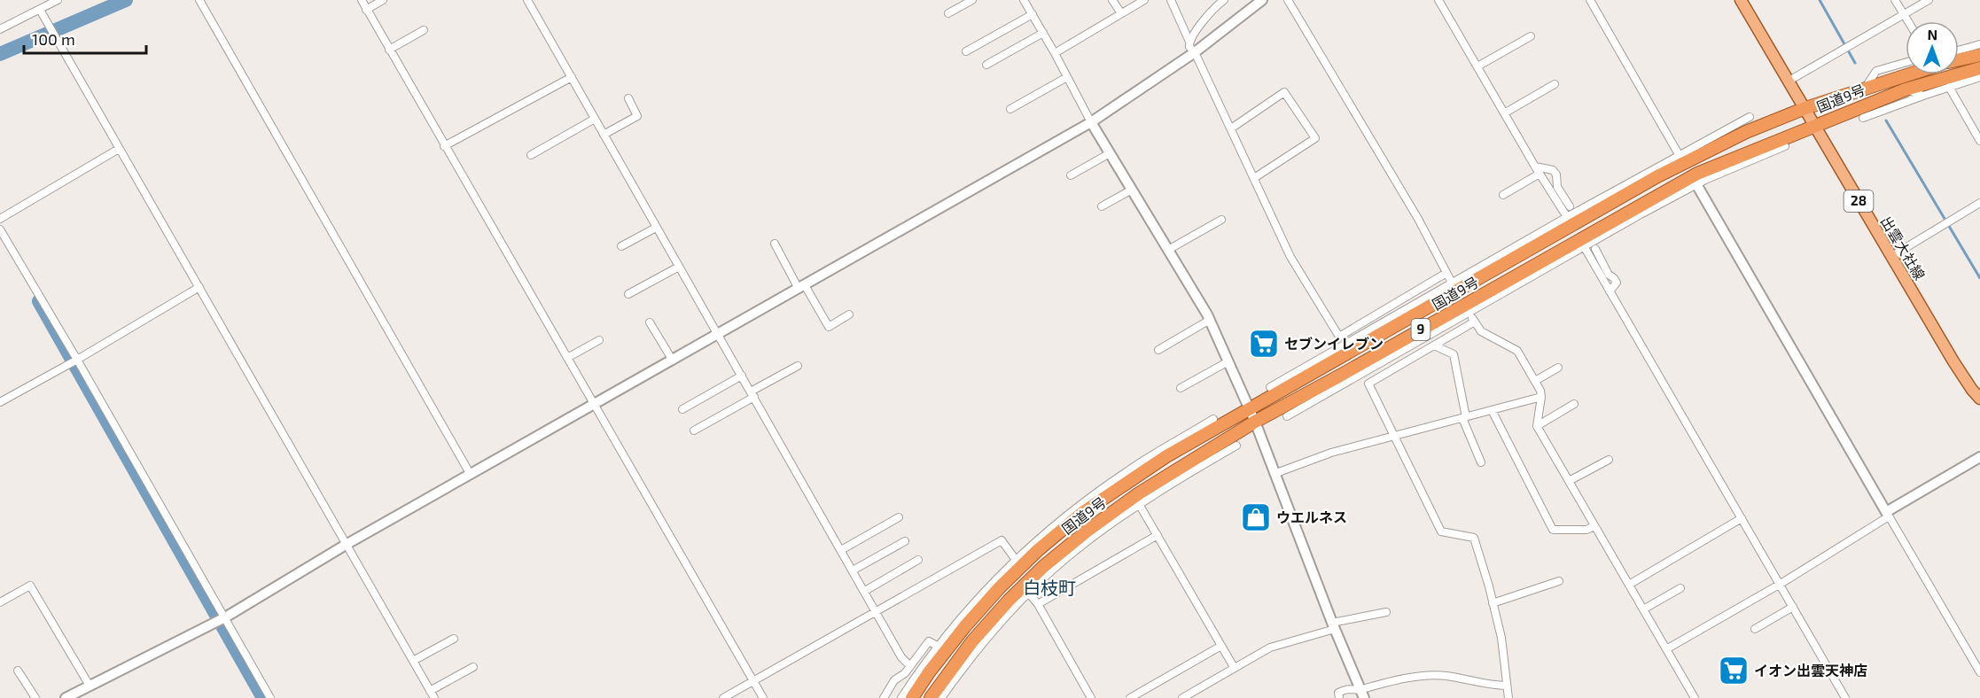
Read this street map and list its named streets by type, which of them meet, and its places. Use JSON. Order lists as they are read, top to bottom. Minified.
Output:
{"streets":{"highway":["国道9号","9"],"main road":["28","出雲大社線"]},"crossings":[["国道9号","出雲大社線"]],"districts":["白枝町"],"places":{"supermarket":["セブンイレブン","イオン出雲天神店"],"shop":["ウエルネス"]},"scale_bar":"100 m","north":"top"}
